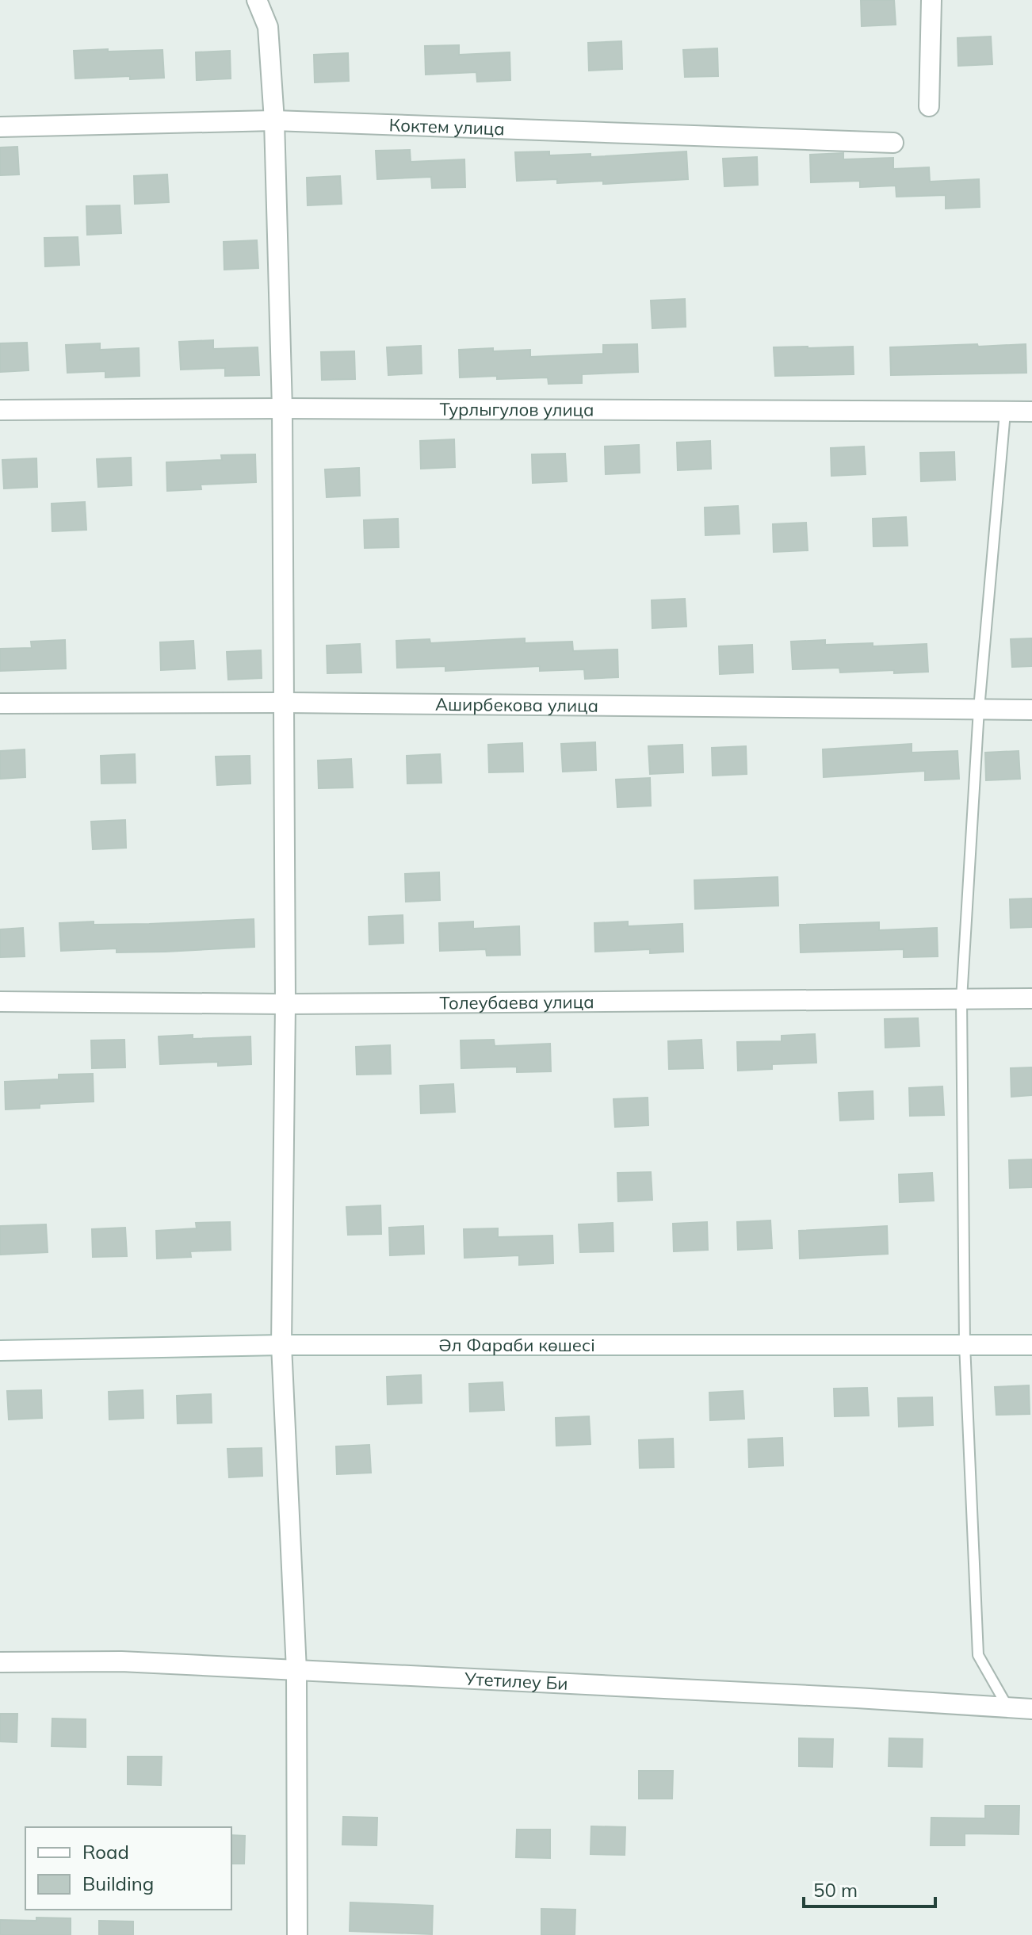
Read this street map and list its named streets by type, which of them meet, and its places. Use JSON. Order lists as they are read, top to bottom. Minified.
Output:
{"streets":{"street":["Коктем улица","Турлыгулов улица","Аширбекова улица","Толеубаева улица","Әл Фараби көшесі","Утетилеу Би"]},"legend":["Road","Building"],"scale_bar":"50 m"}
